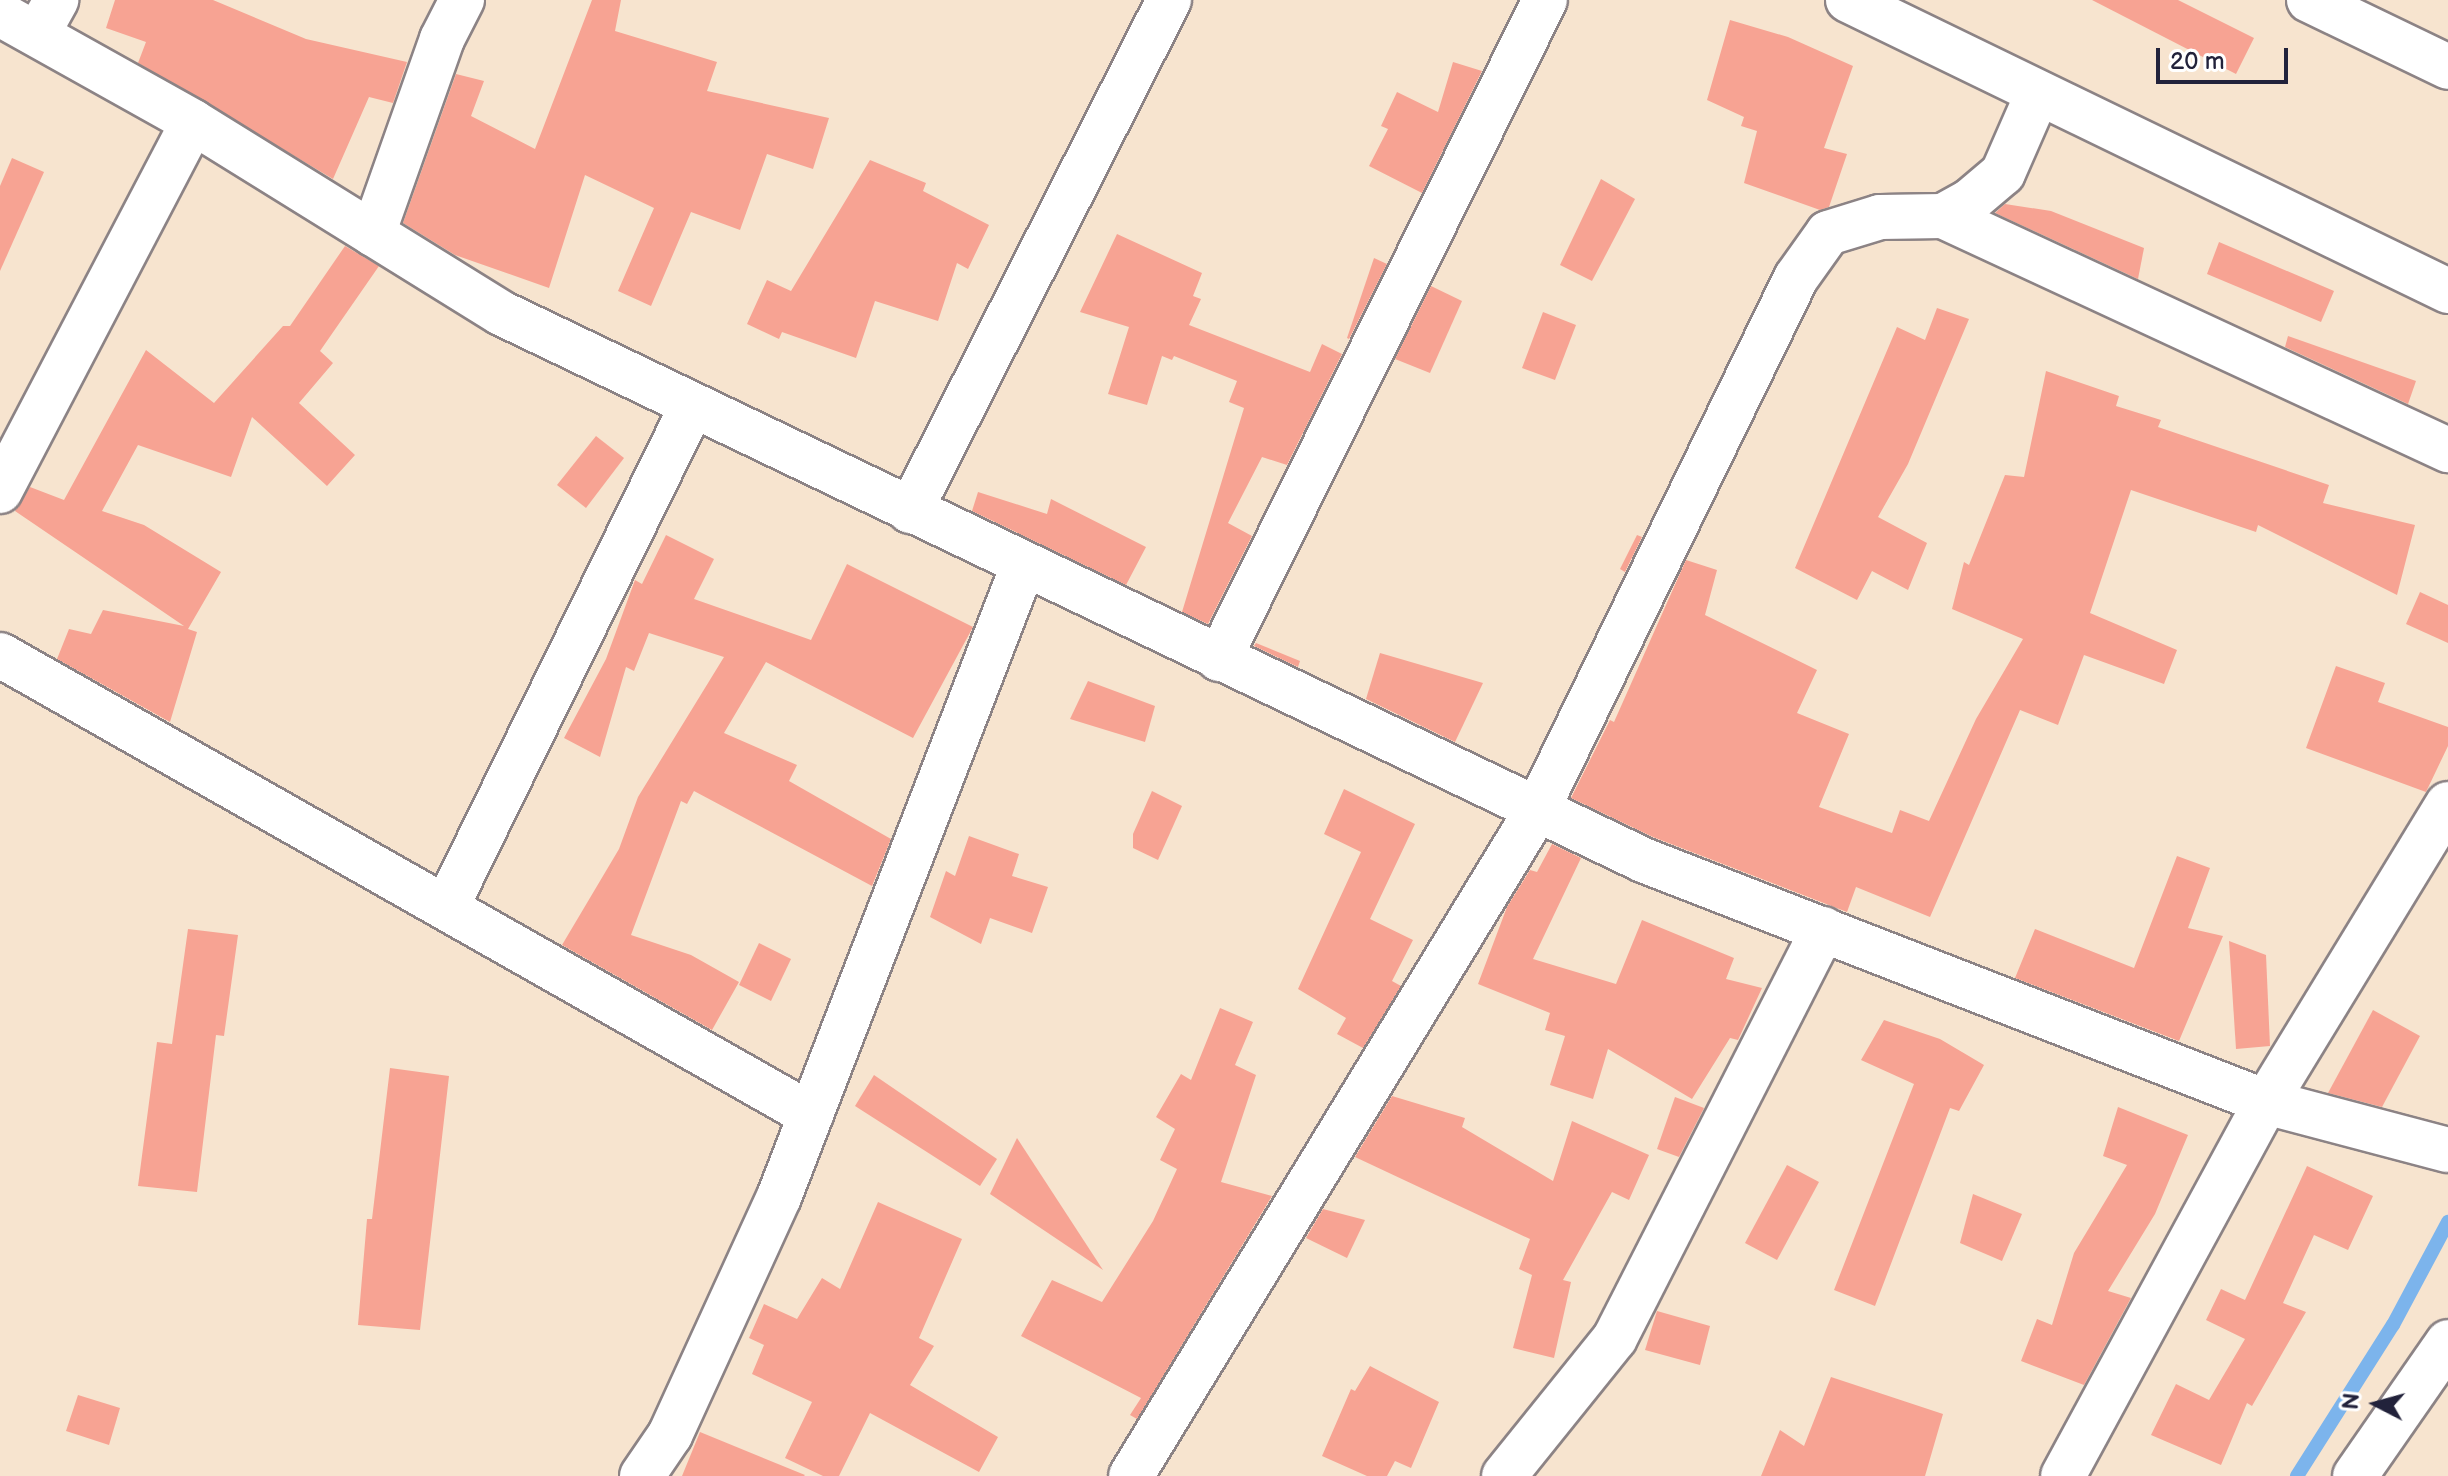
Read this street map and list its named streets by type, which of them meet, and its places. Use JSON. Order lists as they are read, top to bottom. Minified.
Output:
{"scale_bar":"20 m","north":"left"}
